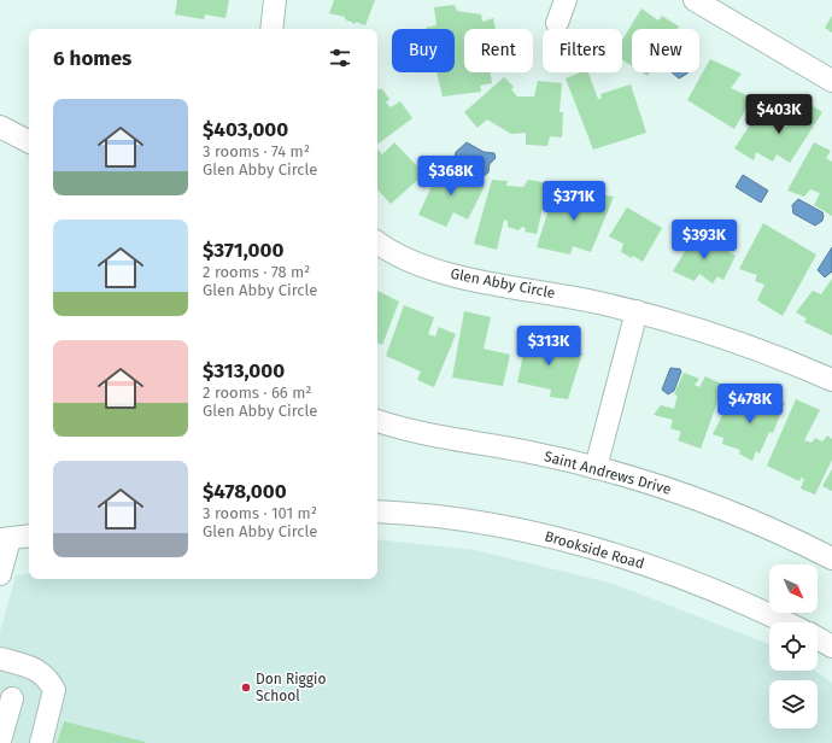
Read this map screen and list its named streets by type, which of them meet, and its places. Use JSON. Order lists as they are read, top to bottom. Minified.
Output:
{"streets":{"street":["Glen Abby Circle","Saint Andrews Drive","Brookside Road"]},"places":["Don Riggio School"],"north":"bottom right","page":{"chip":["Buy","Rent","Filters","New"],"heading":"6 homes","list":[{"name":"$403,000","note":"3 rooms · 74 m² · Glen Abby Circle"},{"name":"$371,000","note":"2 rooms · 78 m² · Glen Abby Circle"},{"name":"$313,000","note":"2 rooms · 66 m² · Glen Abby Circle"},{"name":"$478,000","note":"3 rooms · 101 m² · Glen Abby Circle"}],"price":["$403K","$368K","$371K","$393K","$313K","$478K"]}}
